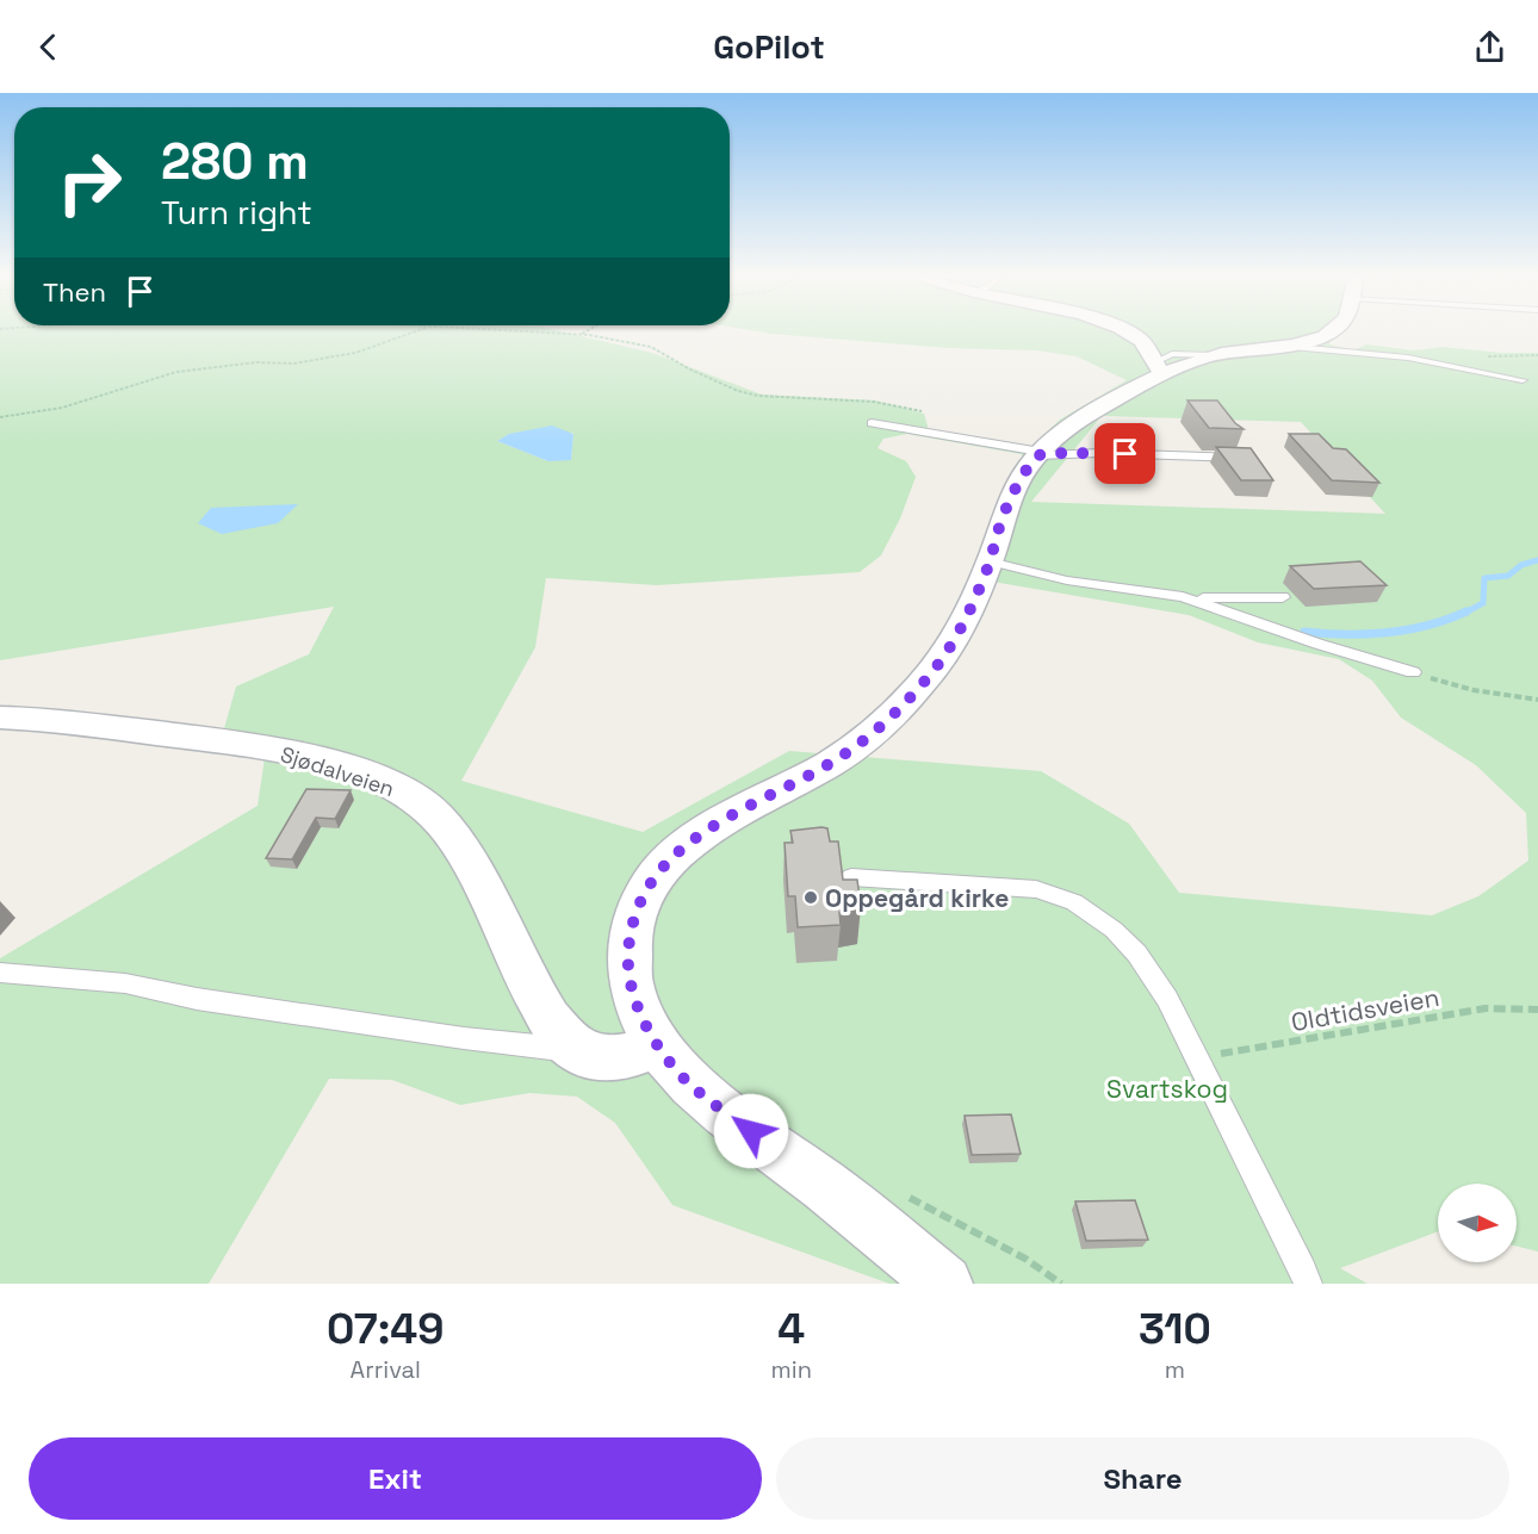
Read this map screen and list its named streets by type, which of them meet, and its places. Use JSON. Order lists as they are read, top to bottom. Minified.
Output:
{"streets":{"street":["Sjødalveien"],"path":["Oldtidsveien"]},"parks":["Svartskog"],"places":["Oppegård kirke"],"north":"right","page":{"header":"GoPilot","turn":["280 m","Turn right"],"then":"Then","eta":["07:49","Arrival","4","min","310","m"],"buttons":["Exit","Share"]}}
